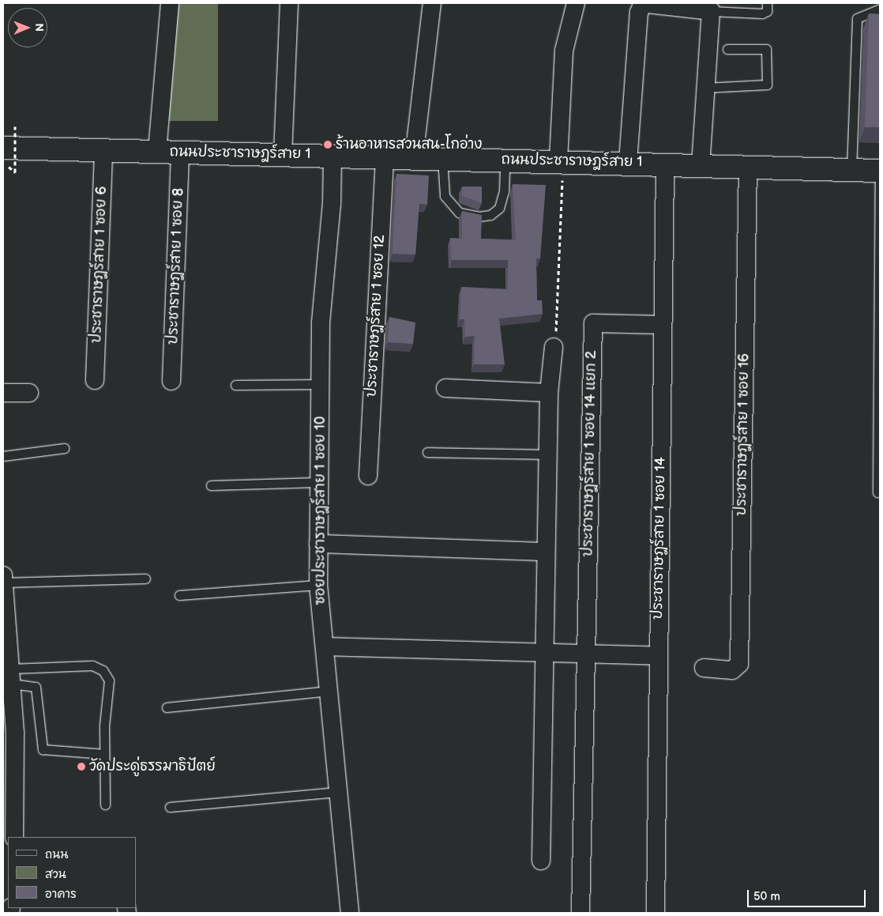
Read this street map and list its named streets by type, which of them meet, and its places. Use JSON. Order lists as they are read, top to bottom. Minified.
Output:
{"streets":{"main road":["ถนนประชาราษฎร์สาย 1"],"street":["ประชาราษฎร์สาย 1 ซอย 6","ประชาราษฎร์สาย 1 ซอย 8","ประชาราษฎร์สาย 1 ซอย 12","ประชาราษฎร์สาย 1 ซอย 16","ประชาราษฎร์สาย 1 ซอย 14 แยก 2","ซอยประชาราษฎร์สาย 1 ซอย 10","ประชาราษฎร์สาย 1 ซอย 14"]},"crossings":[["ถนนประชาราษฎร์สาย 1","ประชาราษฎร์สาย 1 ซอย 6"],["ถนนประชาราษฎร์สาย 1","ประชาราษฎร์สาย 1 ซอย 8"],["ถนนประชาราษฎร์สาย 1","ประชาราษฎร์สาย 1 ซอย 12"],["ถนนประชาราษฎร์สาย 1","ประชาราษฎร์สาย 1 ซอย 16"],["ถนนประชาราษฎร์สาย 1","ซอยประชาราษฎร์สาย 1 ซอย 10"],["ถนนประชาราษฎร์สาย 1","ประชาราษฎร์สาย 1 ซอย 14"],["ประชาราษฎร์สาย 1 ซอย 14 แยก 2","ประชาราษฎร์สาย 1 ซอย 14"]],"places":["ร้านอาหารสวนสน-โกอ่าง","วัดประดู่ธรรมาธิปัตย์"],"legend":["ถนน","สวน","อาคาร"],"scale_bar":"50 m","north":"right"}
